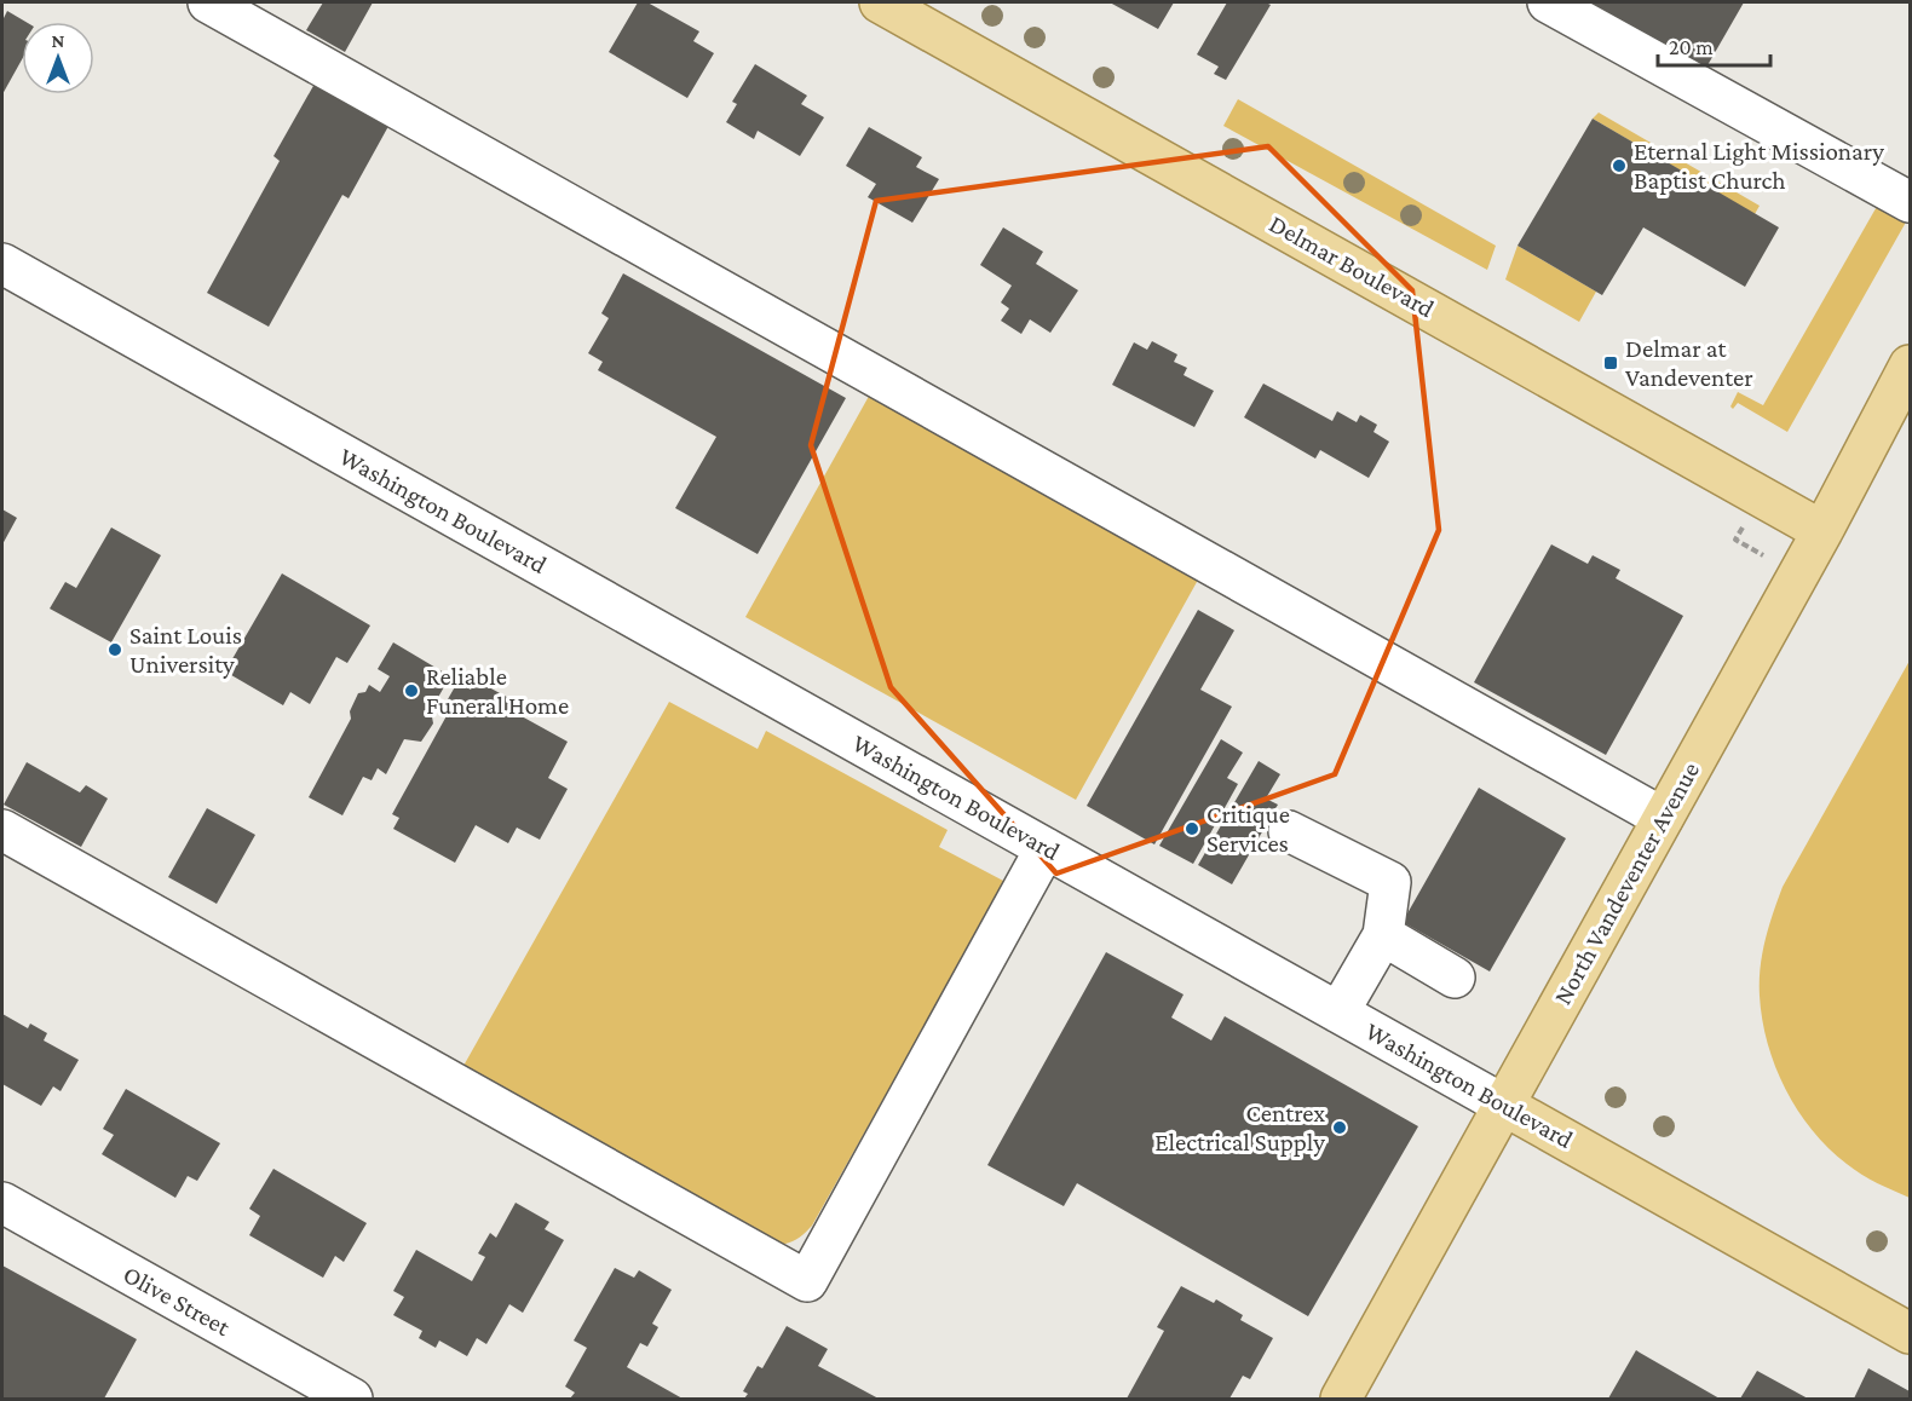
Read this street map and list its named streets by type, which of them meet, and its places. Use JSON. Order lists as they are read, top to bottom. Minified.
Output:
{"streets":{"main road":["Delmar Boulevard","Washington Boulevard","North Vandeventer Avenue"],"street":["Olive Street"]},"crossings":[["Delmar Boulevard","North Vandeventer Avenue"],["Washington Boulevard","North Vandeventer Avenue"]],"places":{"other":["Eternal Light Missionary Baptist Church","Saint Louis University","Reliable Funeral Home","Critique Services","Centrex Electrical Supply"],"transit":["Delmar at Vandeventer"]},"scale_bar":"20 m","north":"top"}
